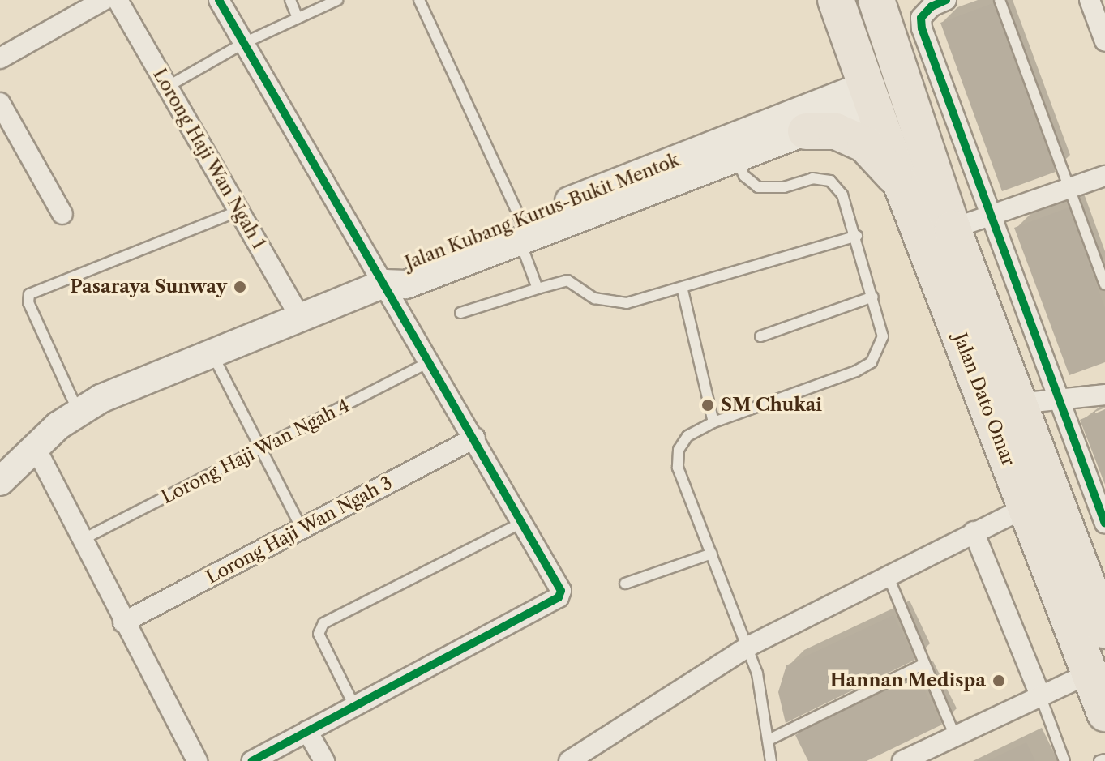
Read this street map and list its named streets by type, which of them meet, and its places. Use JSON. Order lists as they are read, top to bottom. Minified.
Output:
{"streets":{"highway":["Jalan Dato Omar"],"main road":["Jalan Kubang Kurus-Bukit Mentok"],"street":["Lorong Haji Wan Ngah 1","Lorong Haji Wan Ngah 3"],"lane":["Lorong Haji Wan Ngah 4"]},"crossings":[["Lorong Haji Wan Ngah 1","Jalan Kubang Kurus-Bukit Mentok"],["Jalan Kubang Kurus-Bukit Mentok","Jalan Dato Omar"]],"places":["Pasaraya Sunway","SM Chukai","Hannan Medispa"]}
